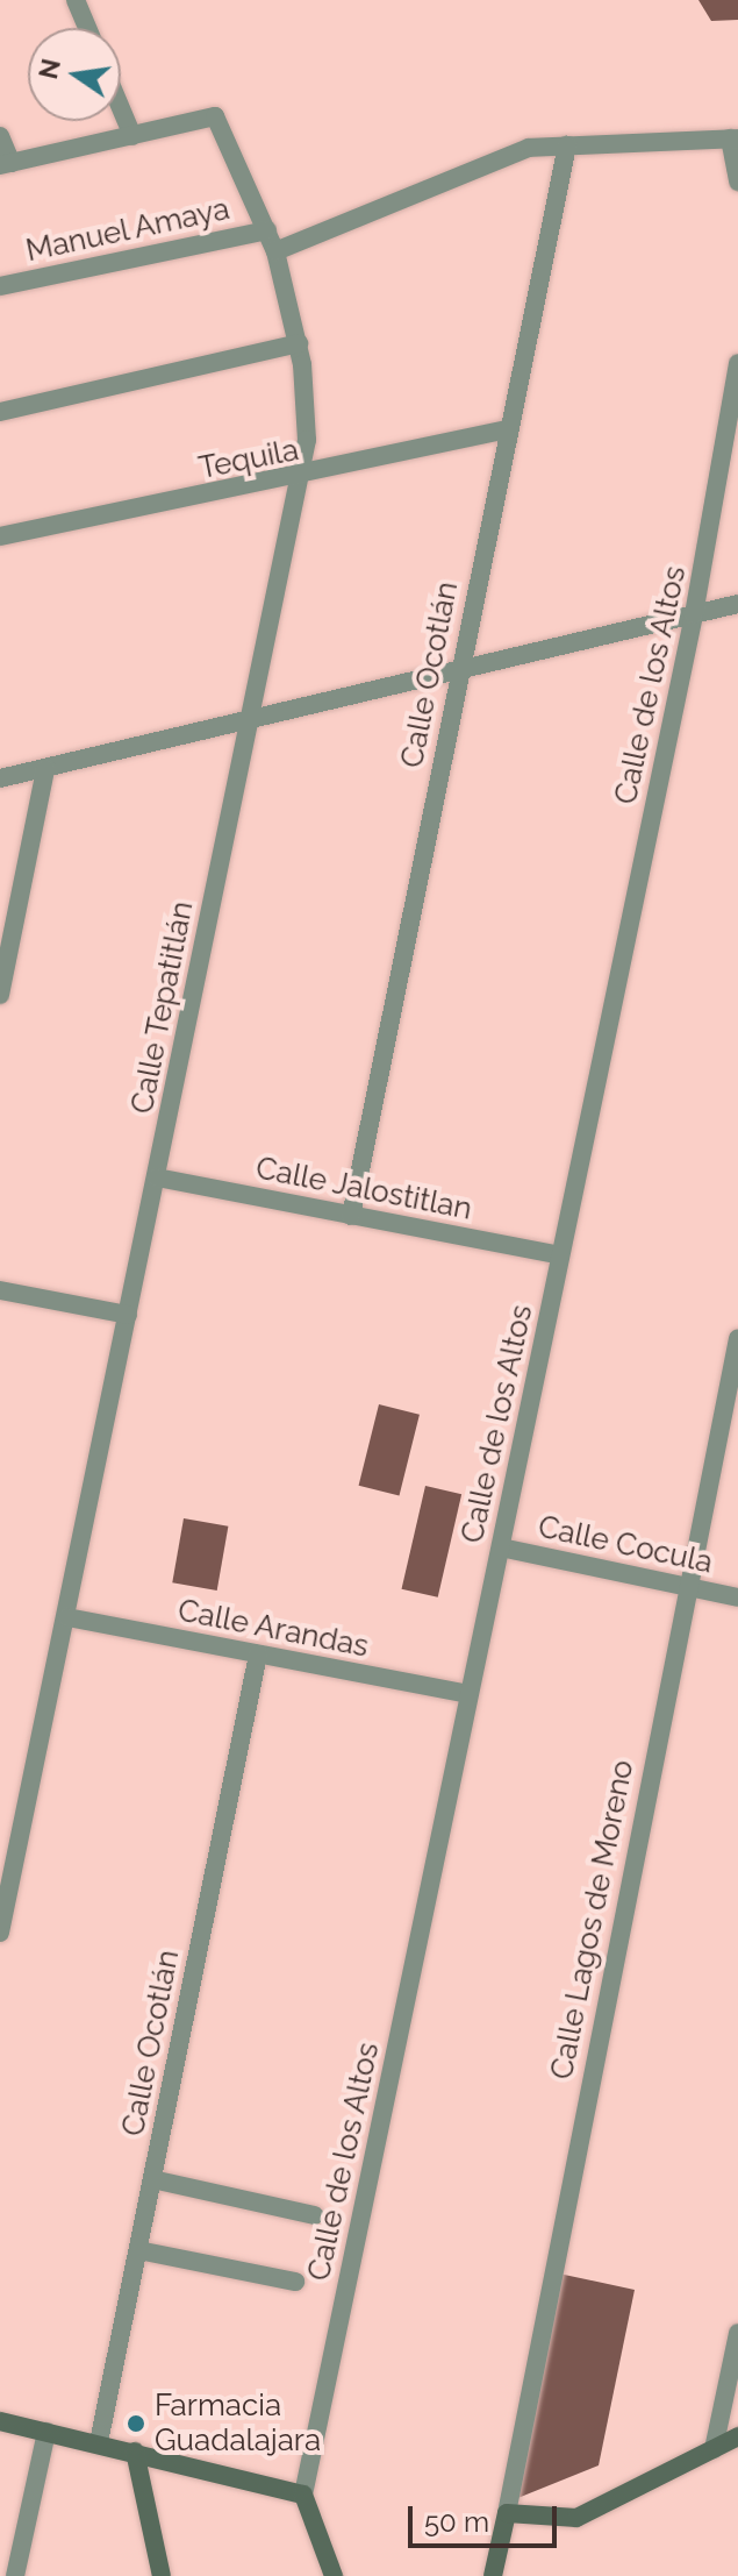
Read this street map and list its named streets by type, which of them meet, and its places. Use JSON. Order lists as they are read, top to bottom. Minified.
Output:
{"streets":{"street":["Manuel Amaya","Tequila","Calle Ocotlán","Calle de los Altos","Calle Tepatitlán","Calle Jalostitlan","Calle Cocula","Calle Arandas","Calle Lagos de Moreno"]},"crossings":[["Manuel Amaya","Calle Tepatitlán"],["Tequila","Calle Ocotlán"],["Tequila","Calle Tepatitlán"],["Calle Ocotlán","Calle Jalostitlan"],["Calle Ocotlán","Calle Arandas"],["Calle de los Altos","Calle Jalostitlan"],["Calle de los Altos","Calle Cocula"],["Calle de los Altos","Calle Arandas"],["Calle Tepatitlán","Calle Jalostitlan"],["Calle Tepatitlán","Calle Arandas"],["Calle Cocula","Calle Lagos de Moreno"]],"places":["Farmacia Guadalajara"],"scale_bar":"50 m","north":"left"}
